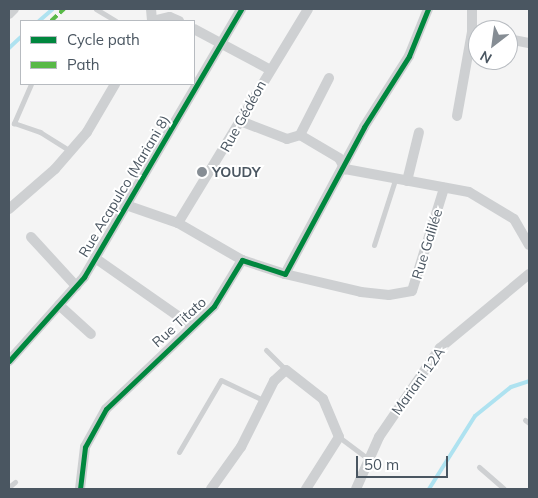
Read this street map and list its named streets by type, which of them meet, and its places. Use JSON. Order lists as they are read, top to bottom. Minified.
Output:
{"streets":{"street":["Rue Gédéon","Rue Acapulco (Mariani 8)","Rue Galilée","Rue Titato","Mariani 12A"]},"places":["YOUDY"],"legend":["Cycle path","Path"],"scale_bar":"50 m","north":"bottom left"}
